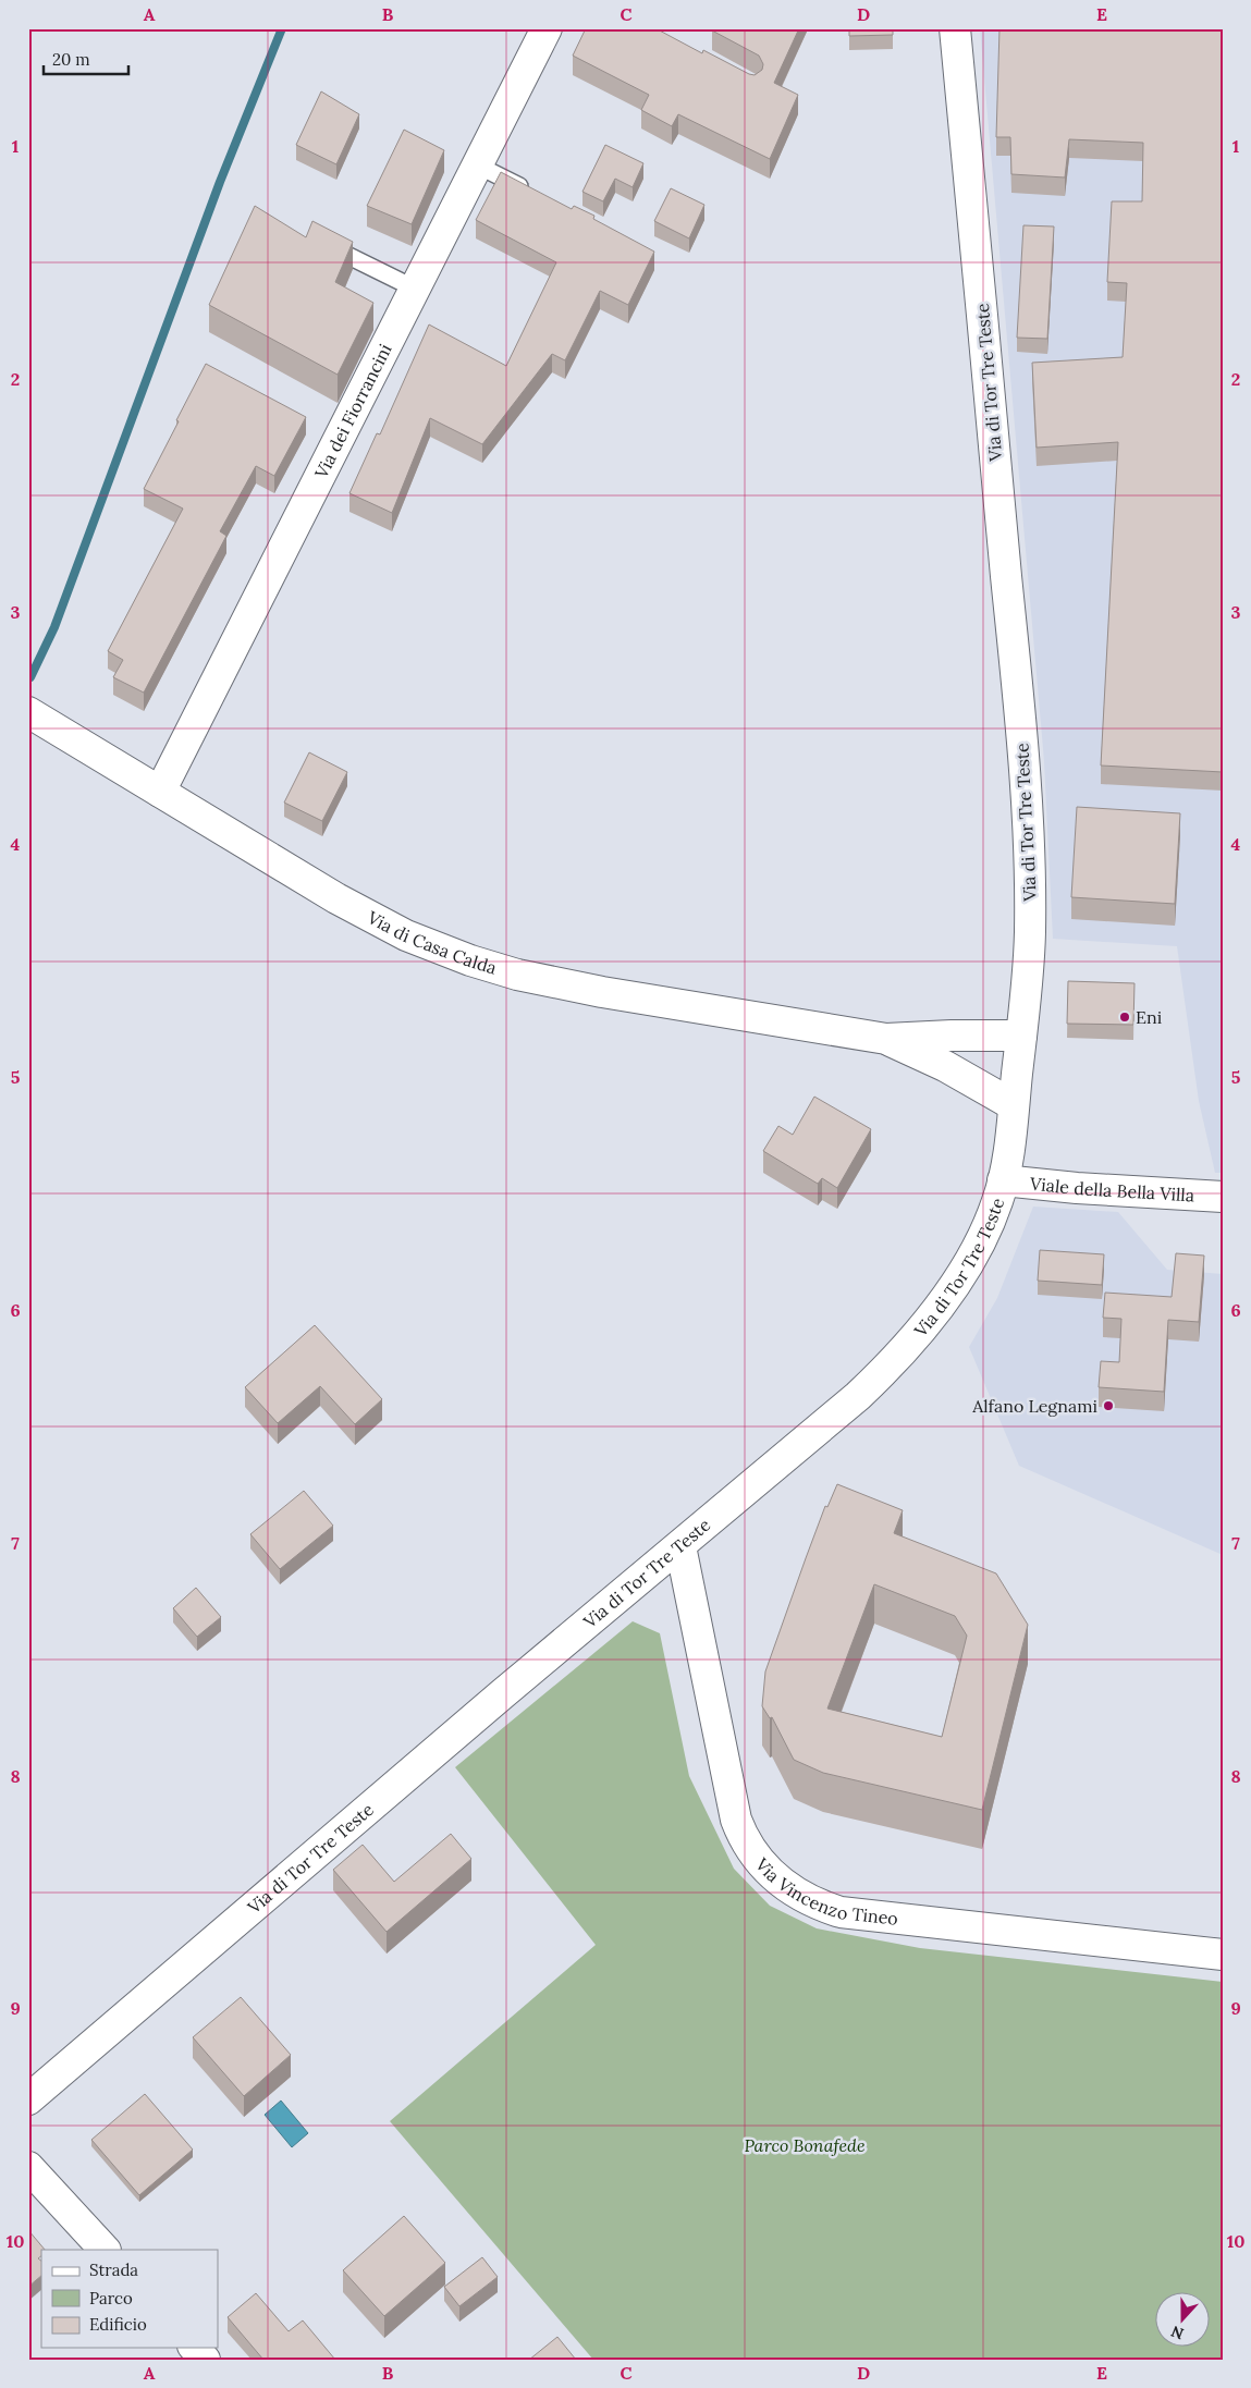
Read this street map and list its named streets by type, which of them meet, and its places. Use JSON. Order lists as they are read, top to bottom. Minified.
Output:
{"streets":{"street":["Via di Tor Tre Teste","Via dei Fiorrancini","Via di Casa Calda","Viale della Bella Villa","Via Vincenzo Tineo"]},"crossings":[["Via di Tor Tre Teste","Via di Casa Calda"],["Via di Tor Tre Teste","Viale della Bella Villa"],["Via di Tor Tre Teste","Via Vincenzo Tineo"],["Via dei Fiorrancini","Via di Casa Calda"]],"parks":["Parco Bonafede"],"places":["Eni","Alfano Legnami"],"legend":["Strada","Parco","Edificio"],"scale_bar":"20 m","north":"bottom","grid":{"columns":["A","B","C","D","E"],"rows":["1","2","3","4","5","6","7","8","9","10"]}}
